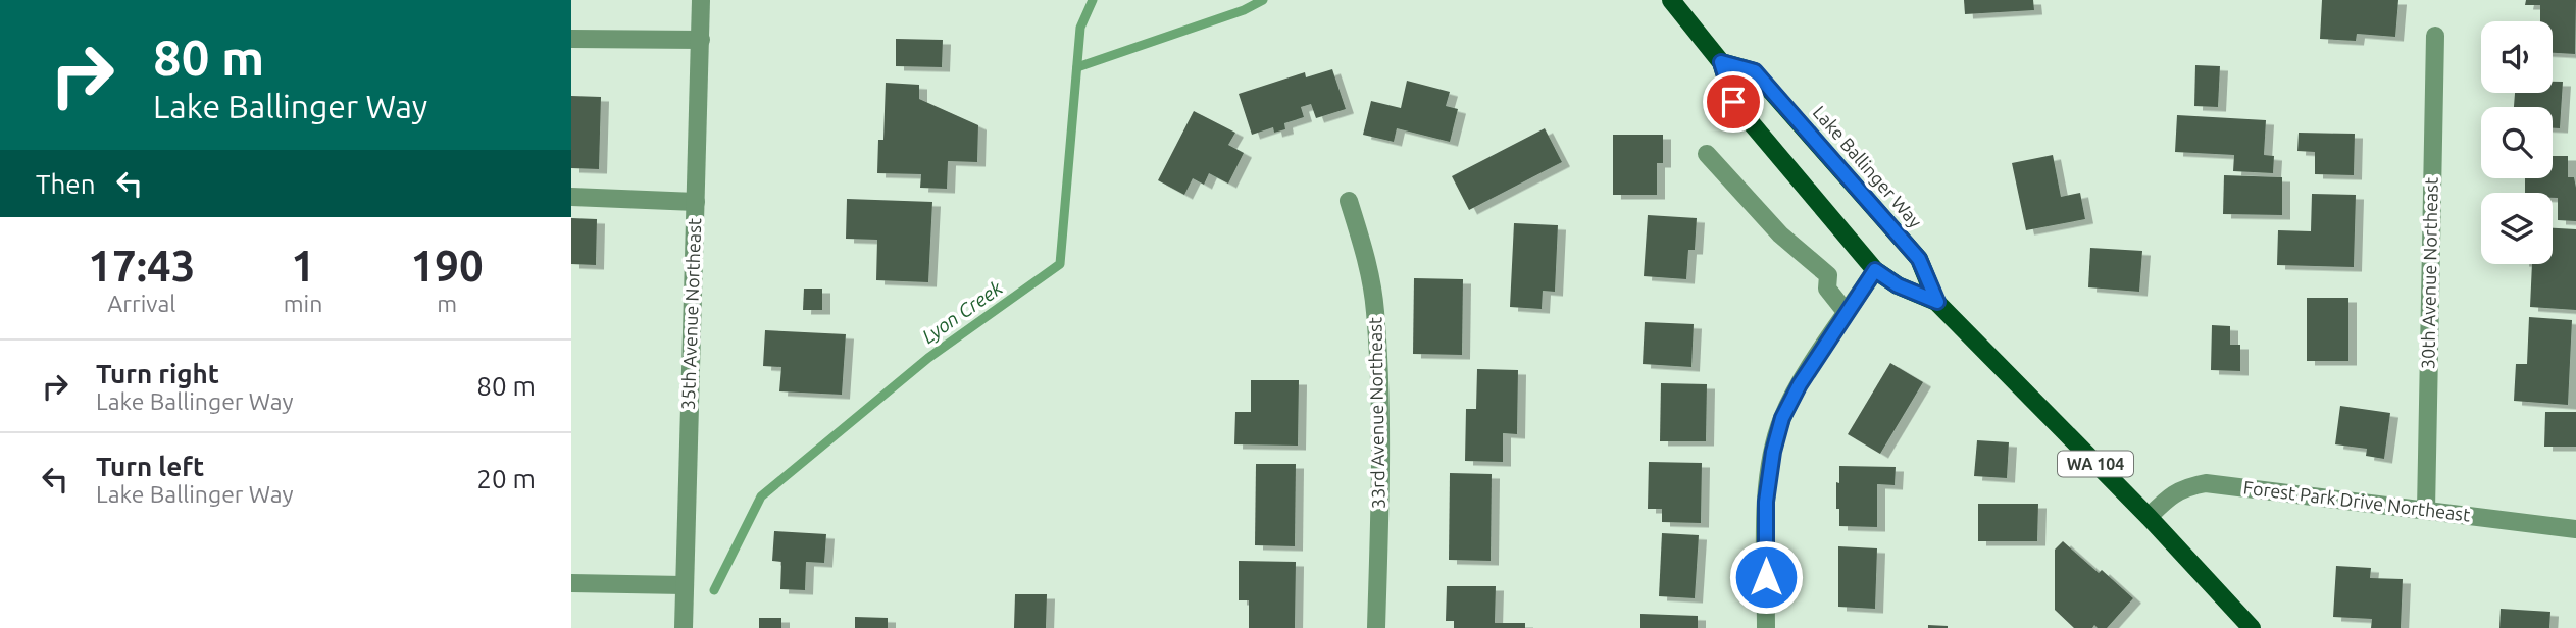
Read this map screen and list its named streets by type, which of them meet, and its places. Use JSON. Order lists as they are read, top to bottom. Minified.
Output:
{"streets":{"main road":["Lake Ballinger Way","WA 104"],"street":["30th Avenue Northeast","35th Avenue Northeast","33rd Avenue Northeast","Forest Park Drive Northeast"]},"crossings":[["Lake Ballinger Way","WA 104"],["30th Avenue Northeast","Forest Park Drive Northeast"],["WA 104","Forest Park Drive Northeast"]],"water":["Lyon Creek"],"page":{"turn":["80 m","Lake Ballinger Way"],"then":"Then","eta":["17:43","Arrival","1","min","190","m"],"list":[{"name":"Turn right","note":"Lake Ballinger Way","value":"80 m"},{"name":"Turn left","note":"Lake Ballinger Way","value":"20 m"}]}}
